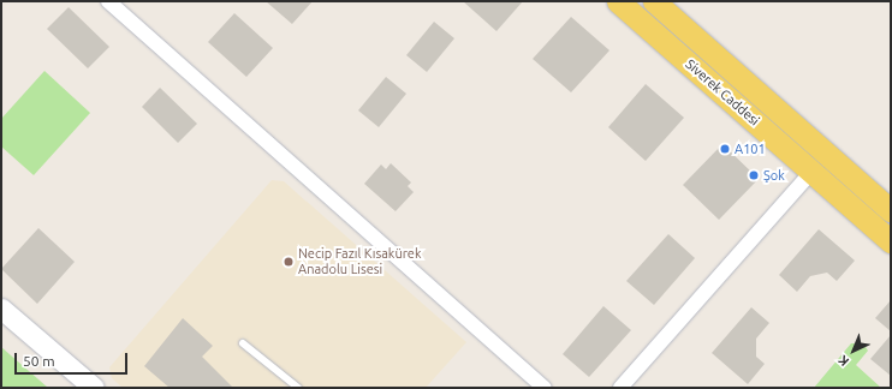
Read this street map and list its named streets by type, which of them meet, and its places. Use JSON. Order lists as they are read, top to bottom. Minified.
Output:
{"streets":{"main road":["Siverek Caddesi"]},"places":["A101","Şok","Necip Fazıl Kısakürek Anadolu Lisesi"],"scale_bar":"50 m","north":"bottom left"}
